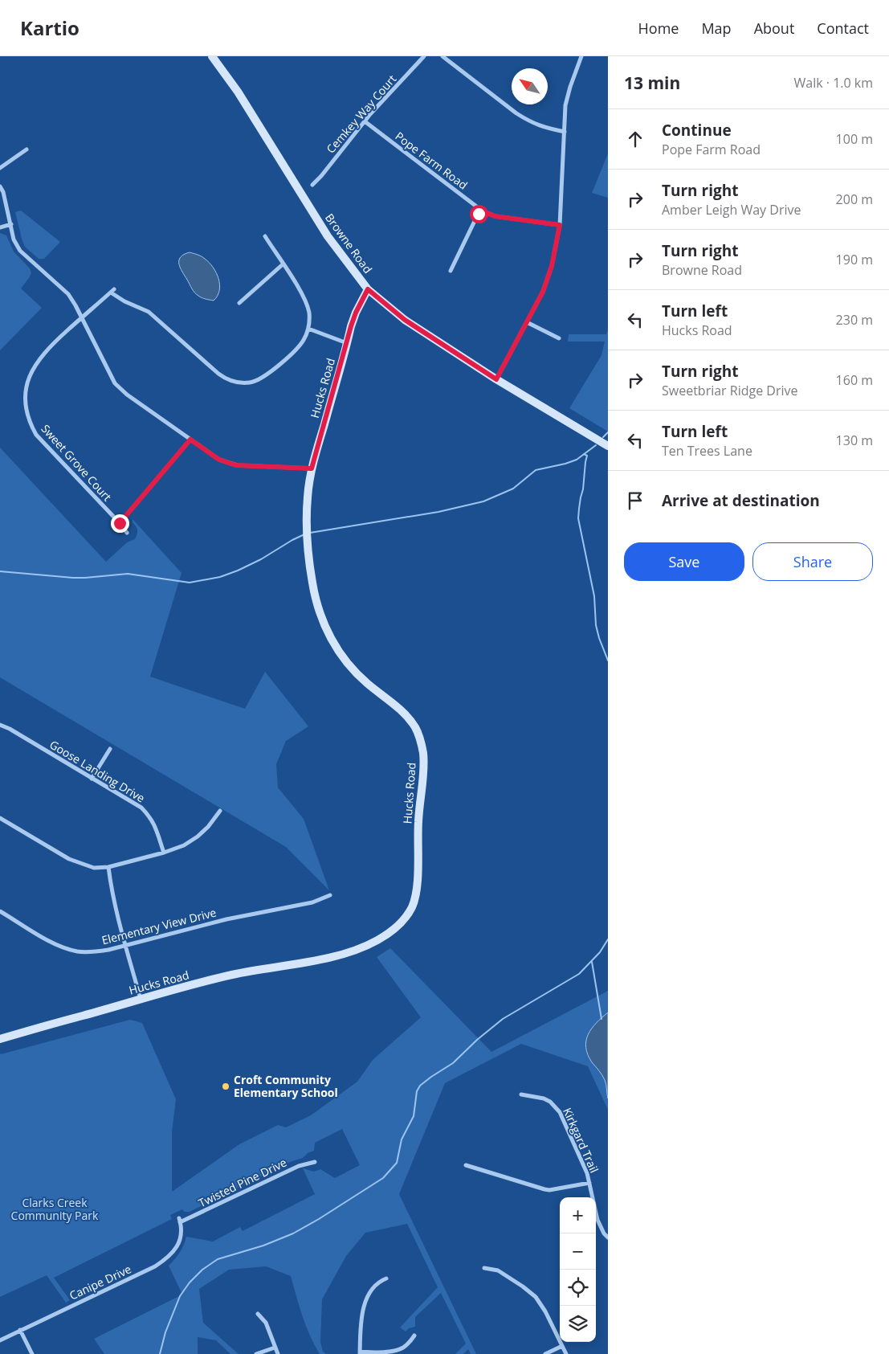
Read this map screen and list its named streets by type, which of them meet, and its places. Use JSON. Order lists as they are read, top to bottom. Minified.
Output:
{"streets":{"main road":["Browne Road","Hucks Road"],"street":["Cemkey Way Court","Pope Farm Road","Sweet Grove Court","Goose Landing Drive","Elementary View Drive","Kirkgard Trail","Twisted Pine Drive","Canipe Drive"]},"crossings":[["Cemkey Way Court","Pope Farm Road"],["Browne Road","Hucks Road"],["Twisted Pine Drive","Canipe Drive"]],"parks":["Clarks Creek Community Park"],"places":["Croft Community Elementary School"],"north":"top left","page":{"header":"Kartio","nav":["Home","Map","About","Contact"],"heading":["13 min","Walk · 1.0 km"],"list":[["Continue","Pope Farm Road","100 m"],["Turn right","Amber Leigh Way Drive","200 m"],["Turn right","Browne Road","190 m"],["Turn left","Hucks Road","230 m"],["Turn right","Sweetbriar Ridge Drive","160 m"],["Turn left","Ten Trees Lane","130 m"],"Arrive at destination"],"buttons":["Save","Share"],"map_buttons":["+","−"]}}
